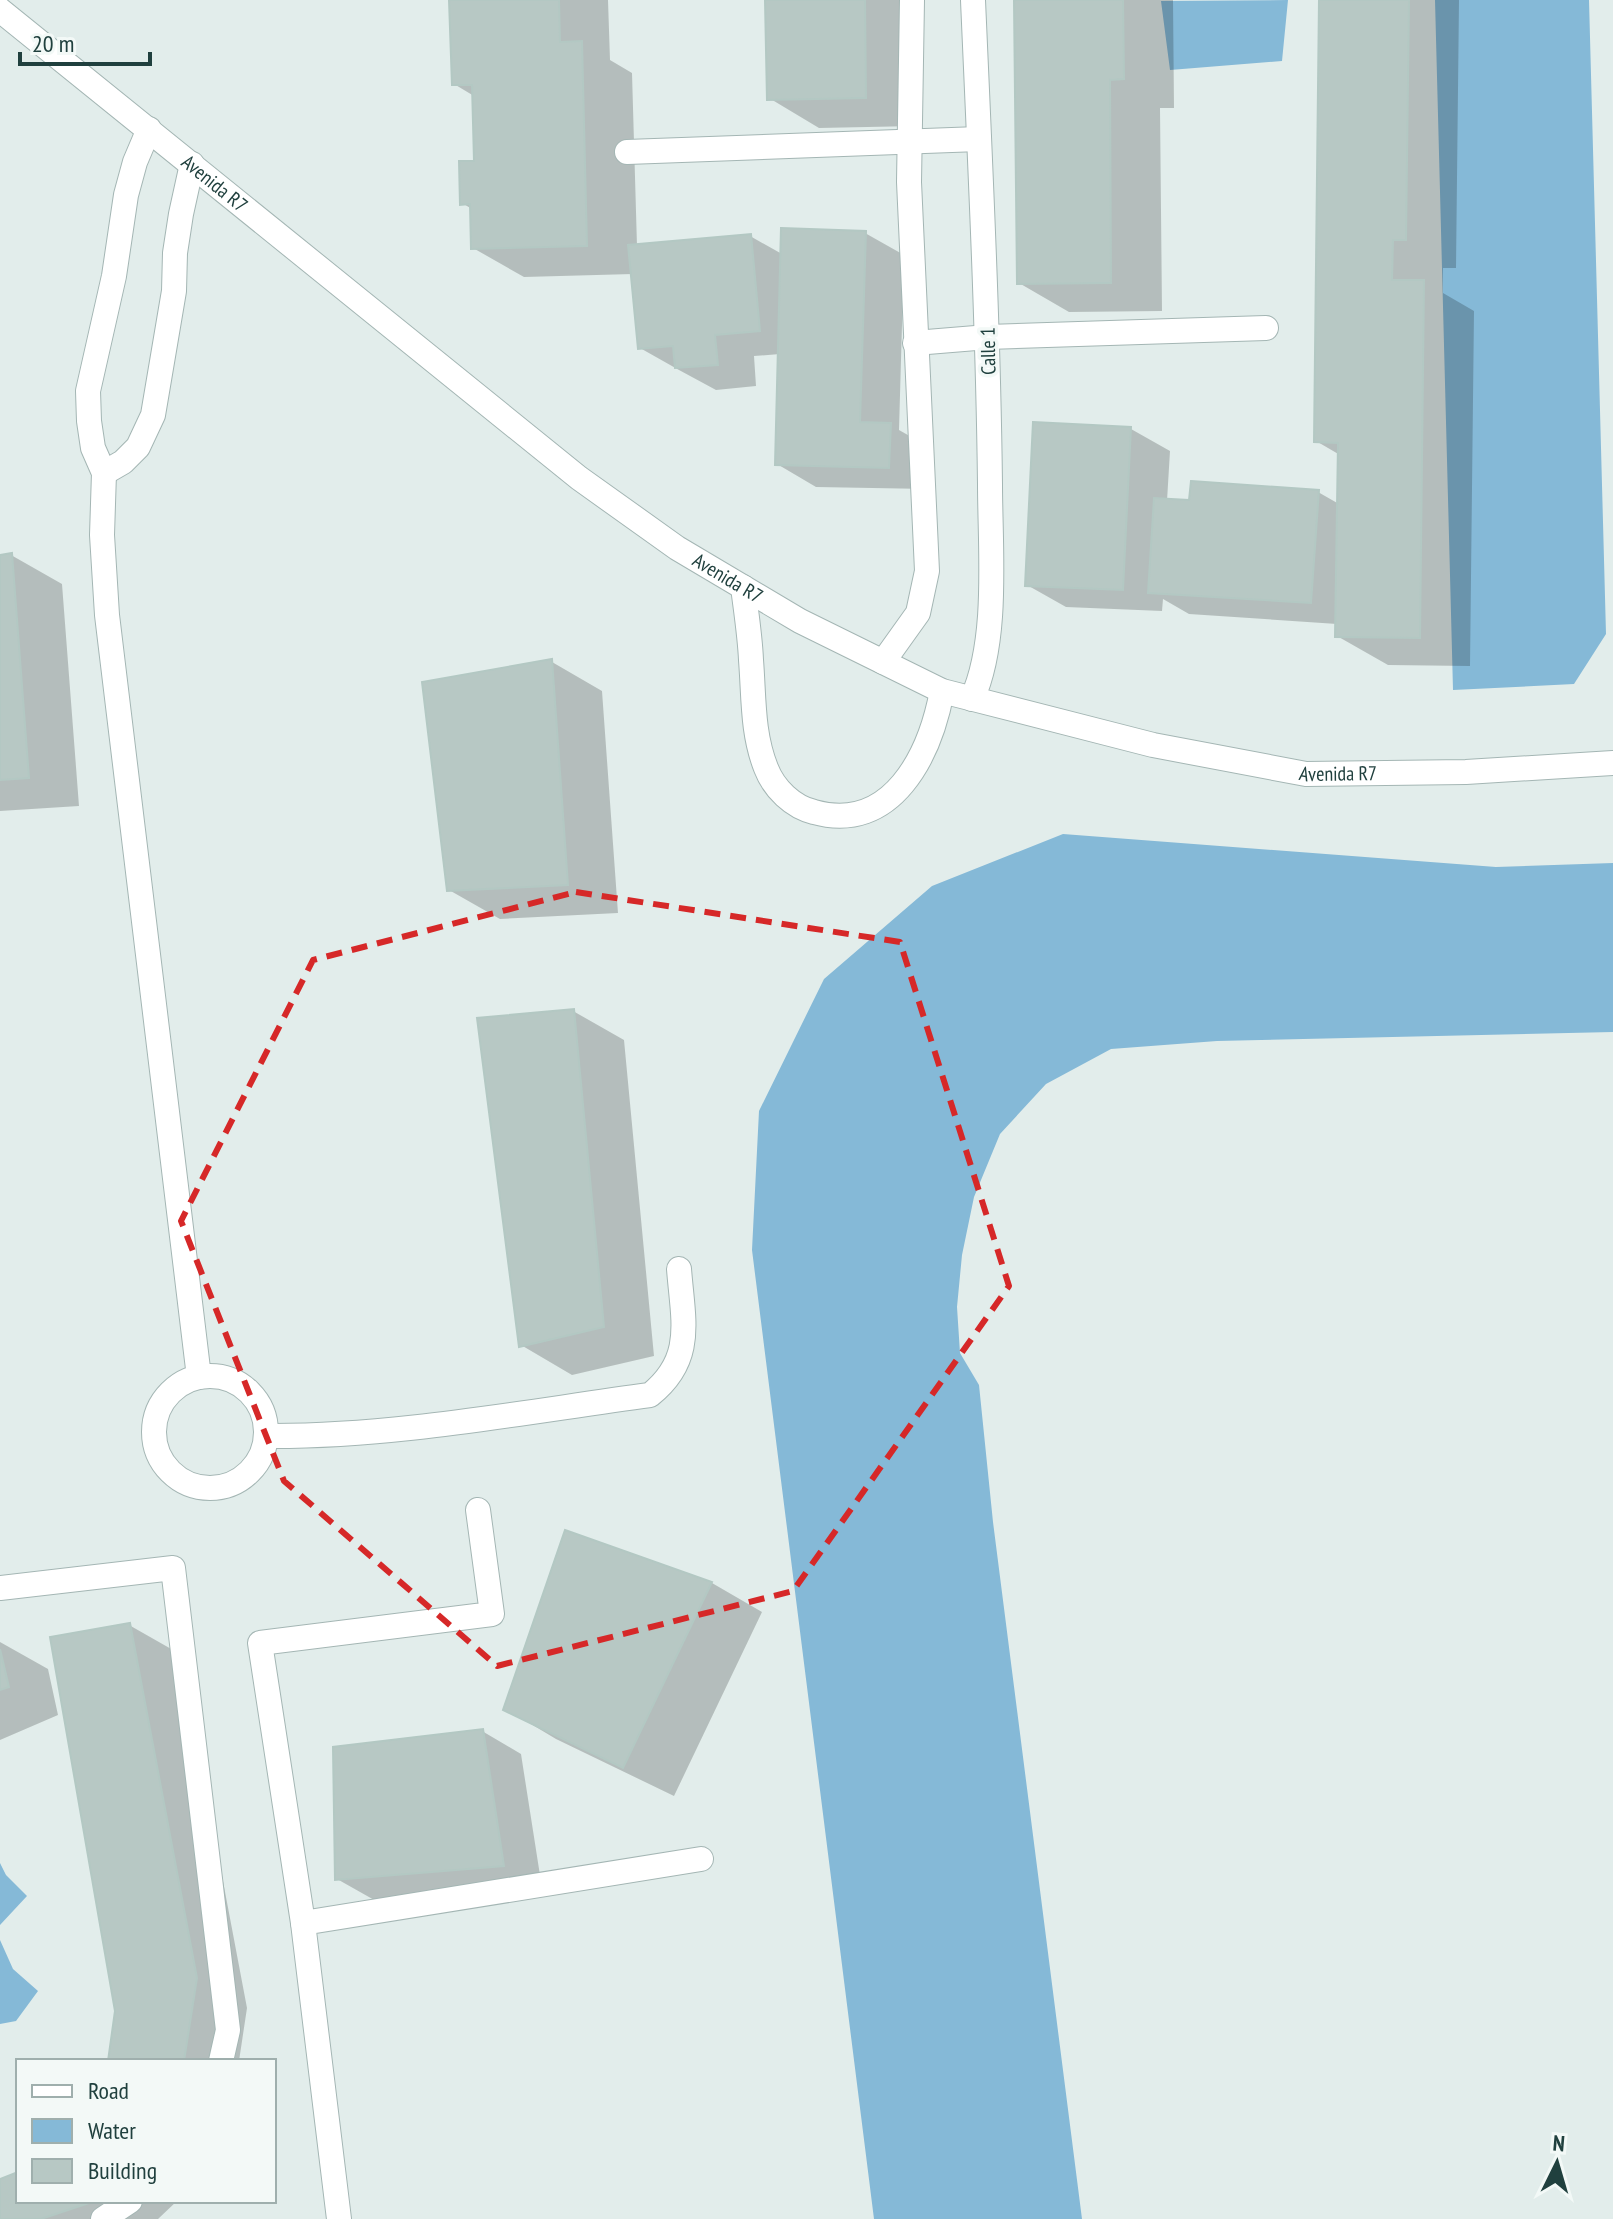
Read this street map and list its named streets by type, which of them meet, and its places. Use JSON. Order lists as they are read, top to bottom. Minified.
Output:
{"streets":{"street":["Avenida R7","Calle 1"]},"crossings":[["Avenida R7","Calle 1"]],"legend":["Road","Water","Building"],"scale_bar":"20 m","north":"top"}
